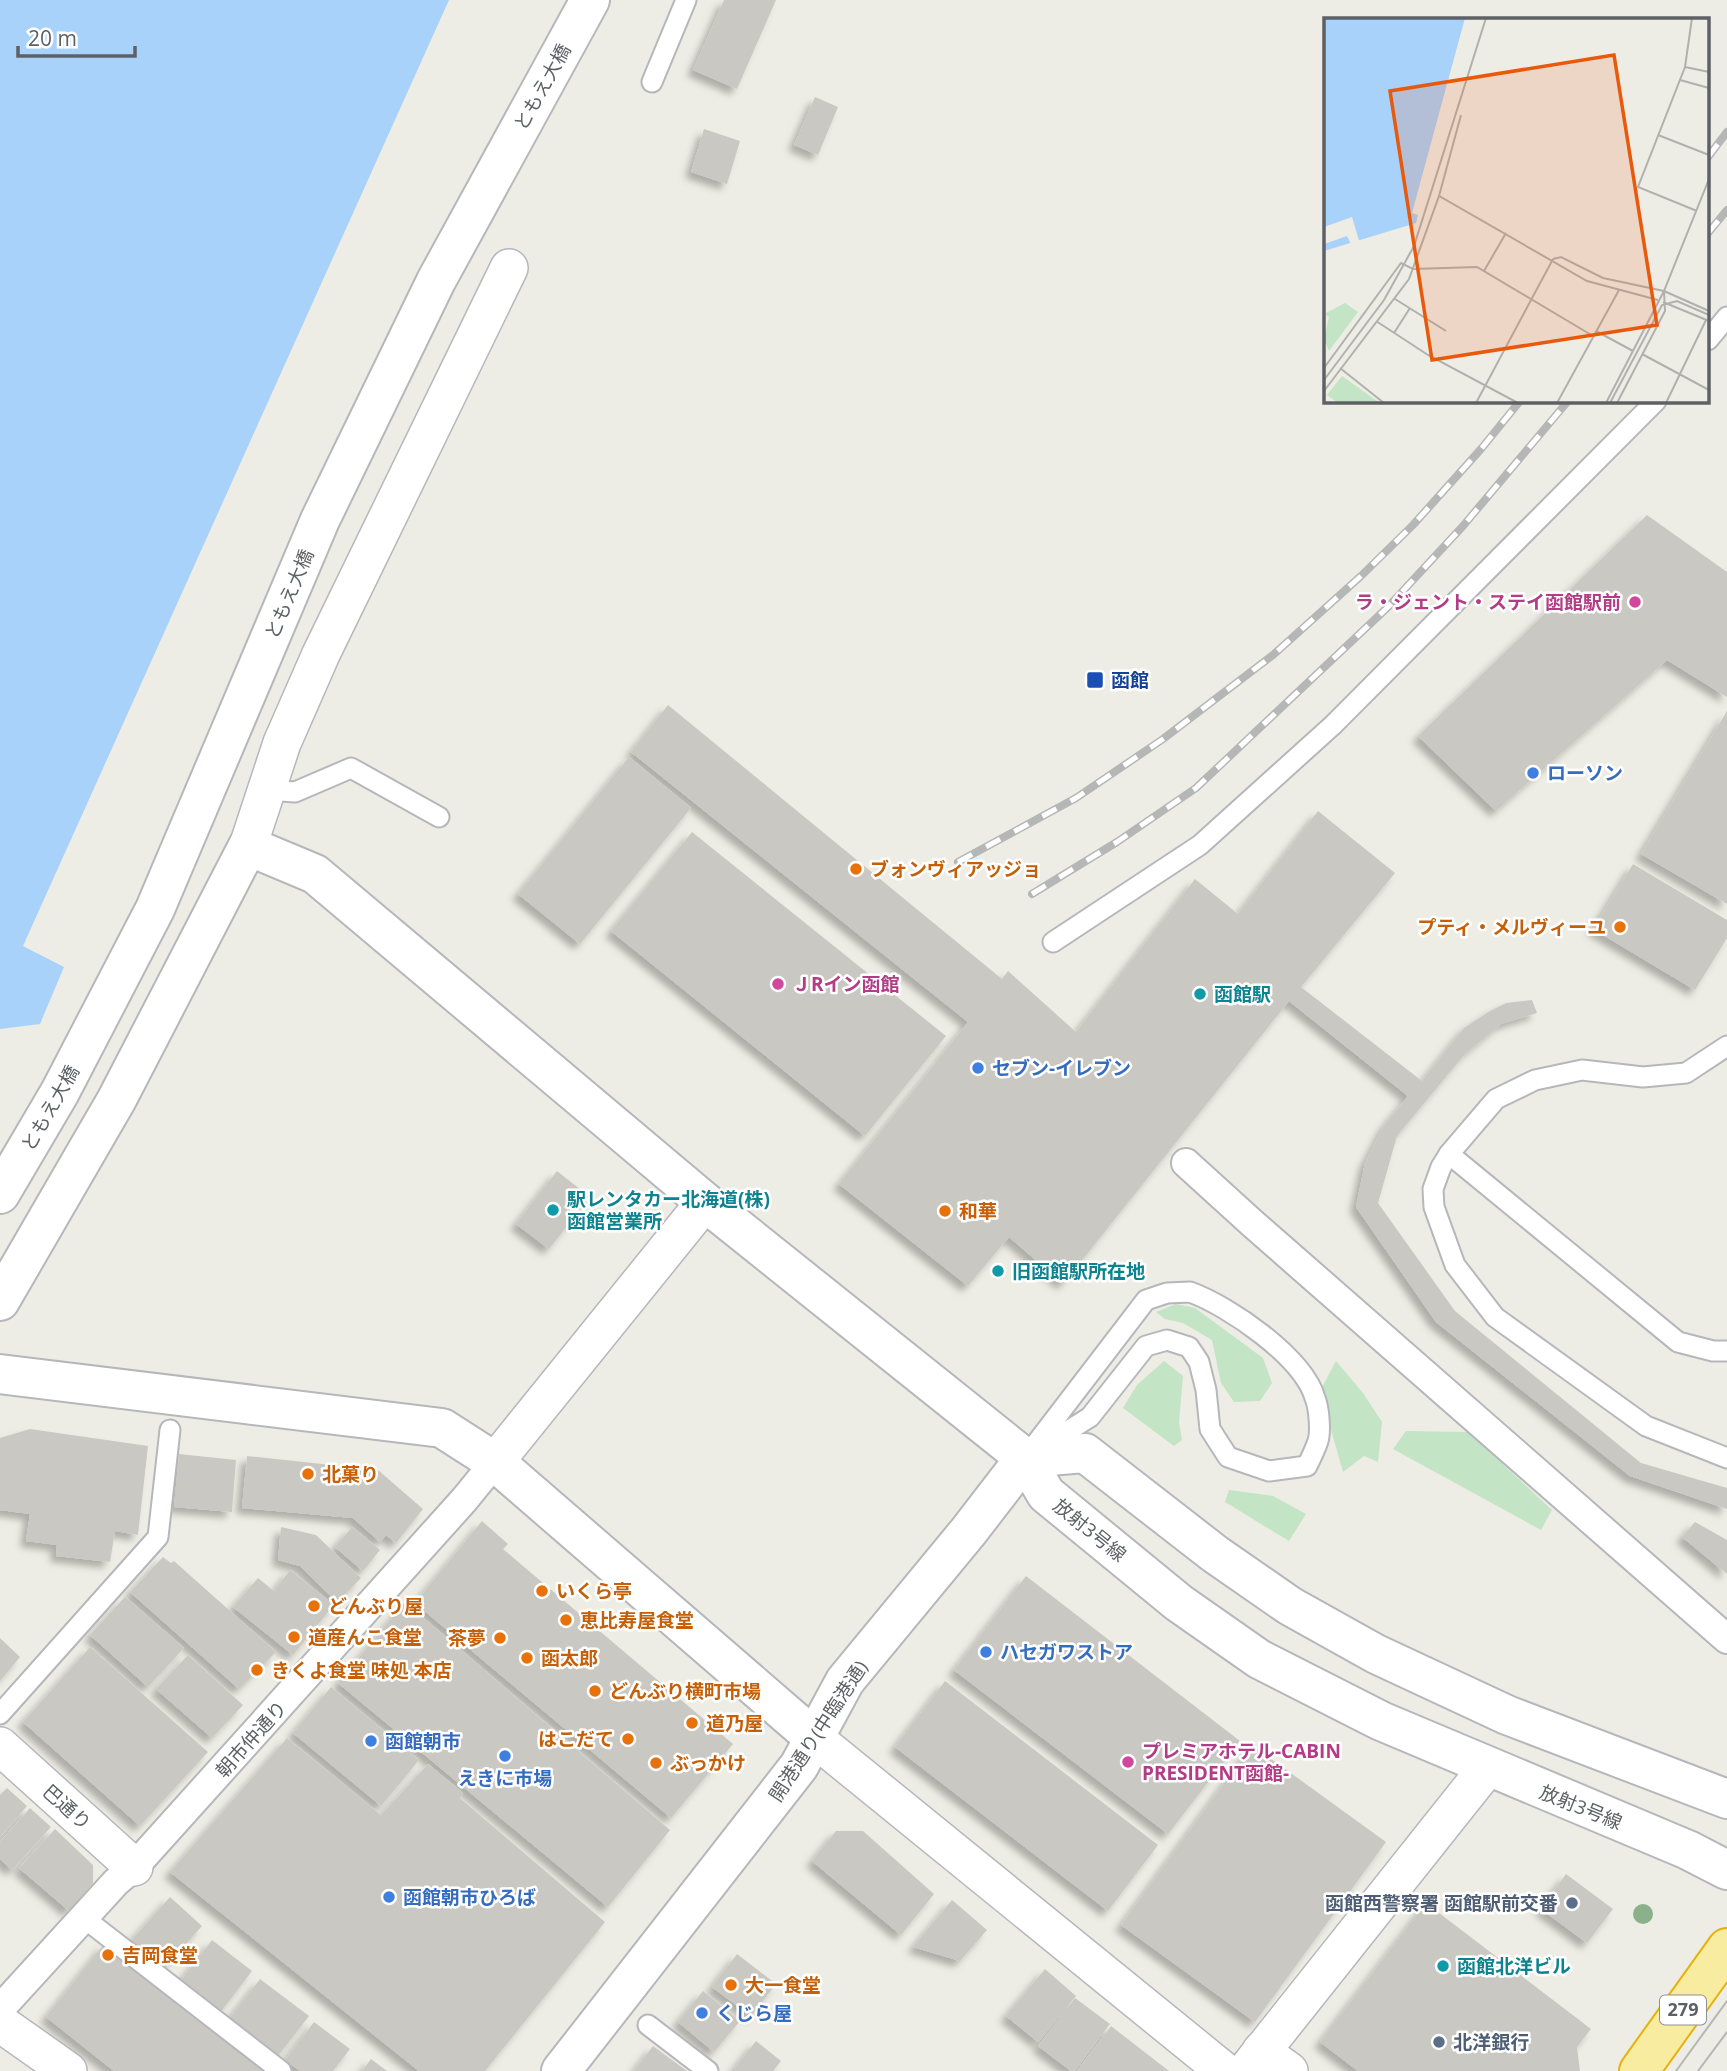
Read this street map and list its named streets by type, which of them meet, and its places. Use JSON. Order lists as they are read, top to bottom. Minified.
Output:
{"streets":{"highway":["279"],"street":["ともえ大橋","放射3号線","開港通り(中臨港通)","朝市仲通り","巴通り"]},"crossings":[["放射3号線","開港通り(中臨港通)"],["朝市仲通り","巴通り"]],"places":{"other":["ラ・ジェント・ステイ函館駅前","ローソン","ブォンヴィアッジョ","プティ・メルヴィーユ","ＪRイン函館","函館駅","セブン-イレブン","駅レンタカー北海道(株) 函館営業所","和華","旧函館駅所在地","北菓り","いくら亭","どんぶり屋","恵比寿屋食堂","道産んこ食堂","茶夢","ハセガワストア","函太郎","きくよ食堂 味処 本店","どんぶり横町市場","道乃屋","はこだて","函館朝市","えきに市場","プレミアホテル-CABIN PRESIDENT函館-","ぶっかけ","函館朝市ひろば","函館西警察署 函館駅前交番","吉岡食堂","函館北洋ビル","大一食堂","くじら屋","北洋銀行"],"transit":["函館"]},"scale_bar":"20 m"}
